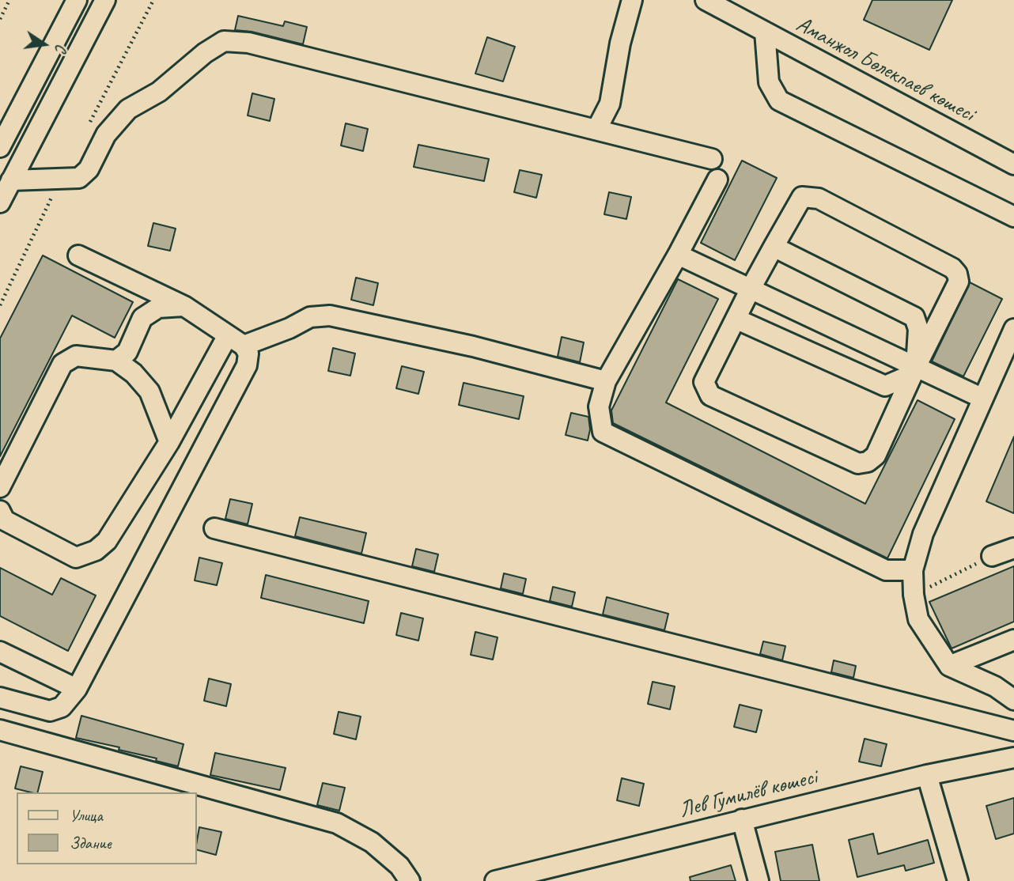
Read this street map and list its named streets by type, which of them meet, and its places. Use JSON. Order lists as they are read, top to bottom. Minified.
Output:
{"streets":{"street":["Аманжол Бөлекпаев көшесі","Лев Гумилёв көшесі"]},"legend":["Улица","Здание"],"north":"right"}
